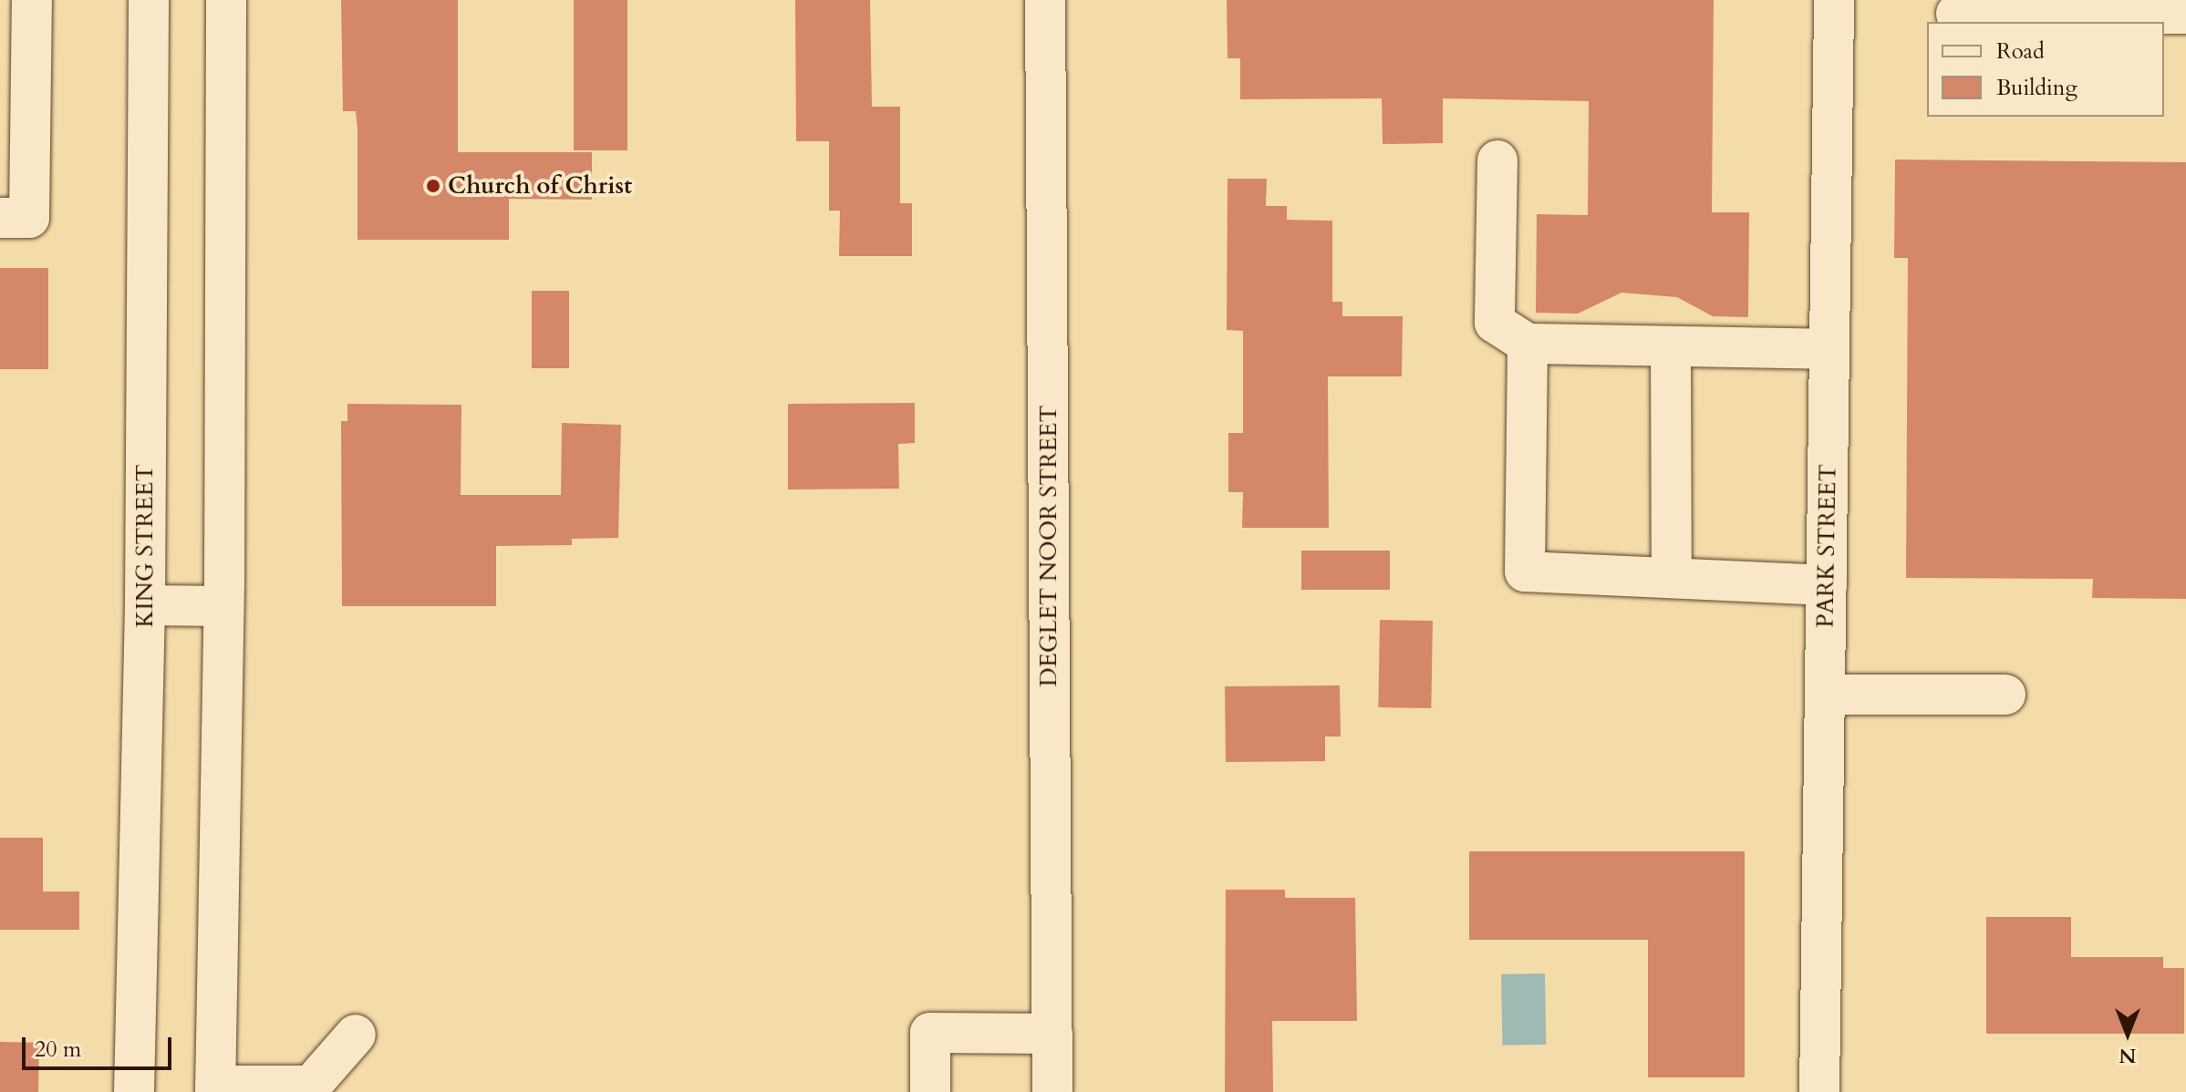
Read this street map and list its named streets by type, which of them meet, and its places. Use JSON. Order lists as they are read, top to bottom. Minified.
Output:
{"streets":{"street":["KING STREET","DEGLET NOOR STREET","PARK STREET"]},"places":["Church of Christ"],"legend":["Road","Building"],"scale_bar":"20 m","north":"bottom"}
